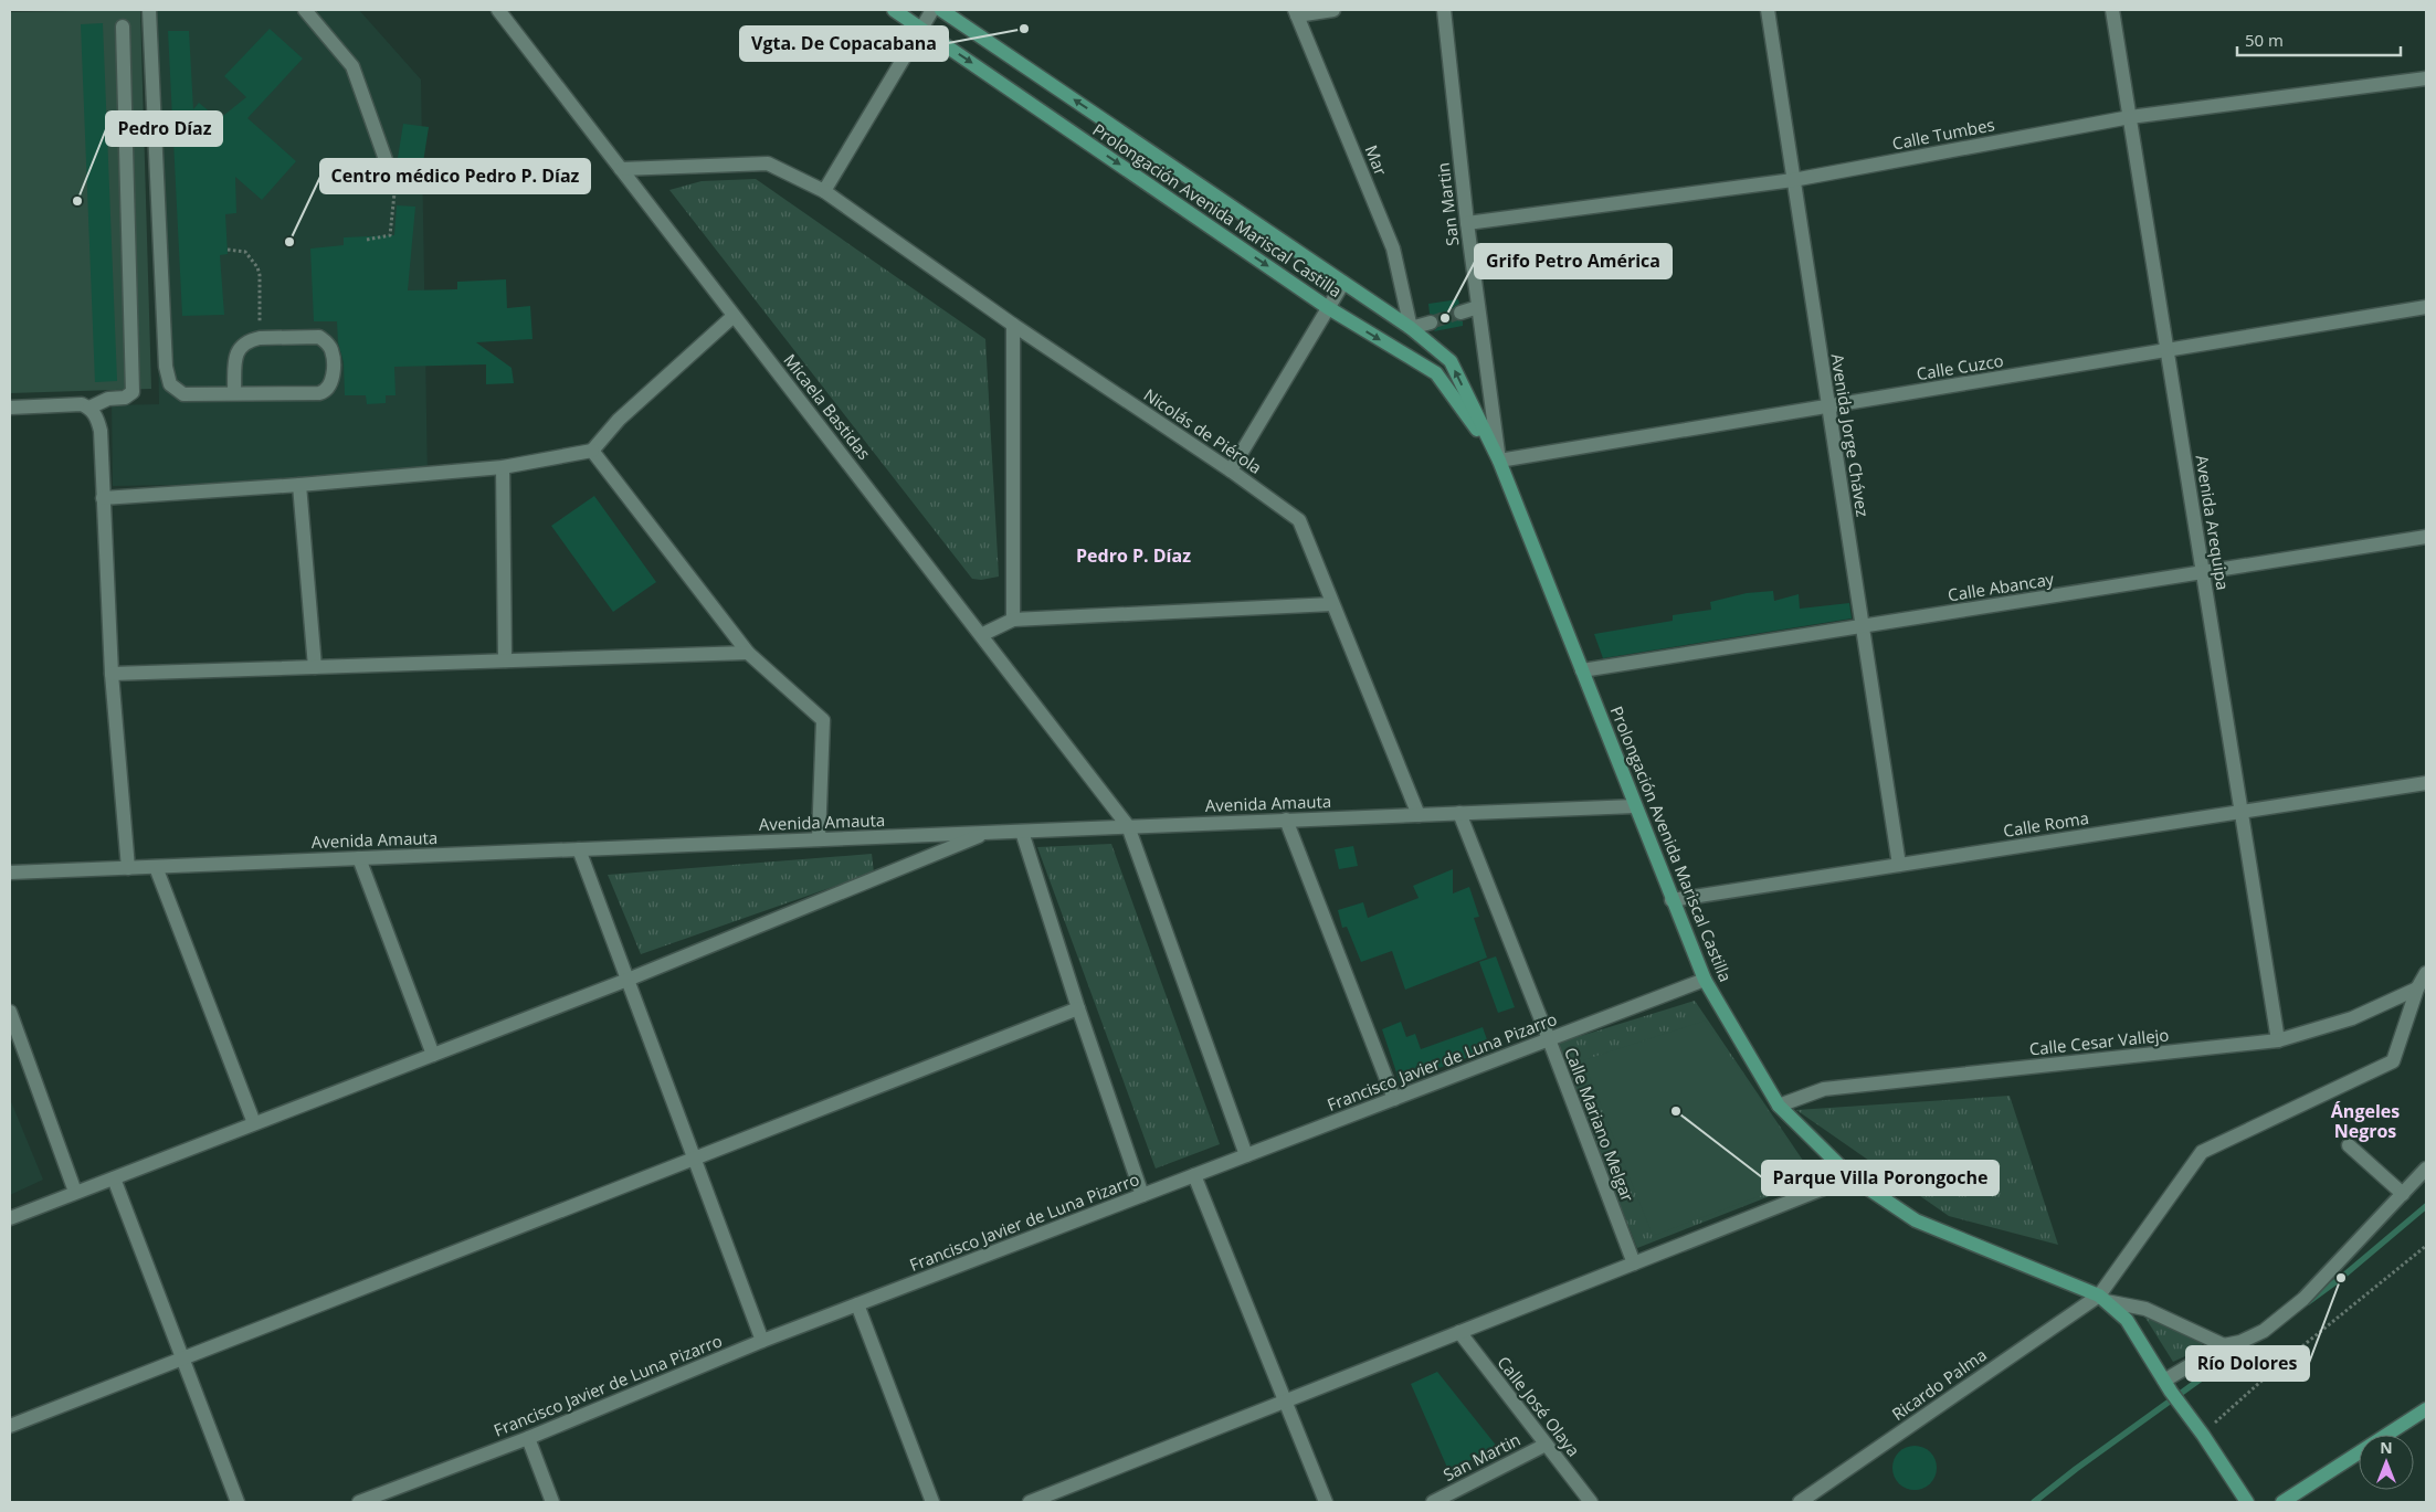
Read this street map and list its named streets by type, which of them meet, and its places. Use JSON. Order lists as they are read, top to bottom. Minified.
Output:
{"streets":{"main road":["Prolongación Avenida Mariscal Castilla"],"street":["Calle Tumbes","Mar","San Martin","Calle Cuzco","Micaela Bastidas","Nicolás de Piérola","Avenida Jorge Chávez","Avenida Arequipa","Calle Abancay","Avenida Amauta","Calle Roma","Calle Cesar Vallejo","Francisco Javier de Luna Pizarro","Calle Mariano Melgar","Ricardo Palma","Calle José Olaya"]},"crossings":[["Calle Tumbes","San Martin"],["Calle Tumbes","Avenida Jorge Chávez"],["Calle Tumbes","Avenida Arequipa"],["Mar","Prolongación Avenida Mariscal Castilla"],["San Martin","Prolongación Avenida Mariscal Castilla"],["San Martin","Calle Cuzco"],["San Martin","Calle José Olaya"],["Prolongación Avenida Mariscal Castilla","Calle Cuzco"],["Prolongación Avenida Mariscal Castilla","Calle Abancay"],["Prolongación Avenida Mariscal Castilla","Avenida Amauta"],["Prolongación Avenida Mariscal Castilla","Calle Roma"],["Prolongación Avenida Mariscal Castilla","Calle Cesar Vallejo"],["Prolongación Avenida Mariscal Castilla","Francisco Javier de Luna Pizarro"],["Prolongación Avenida Mariscal Castilla","Ricardo Palma"],["Calle Cuzco","Avenida Jorge Chávez"],["Calle Cuzco","Avenida Arequipa"],["Micaela Bastidas","Nicolás de Piérola"],["Micaela Bastidas","Avenida Amauta"],["Micaela Bastidas","Francisco Javier de Luna Pizarro"],["Nicolás de Piérola","Avenida Amauta"],["Avenida Jorge Chávez","Calle Abancay"],["Avenida Jorge Chávez","Calle Roma"],["Avenida Arequipa","Calle Abancay"],["Avenida Arequipa","Calle Roma"],["Avenida Arequipa","Calle Cesar Vallejo"],["Avenida Amauta","Calle Mariano Melgar"],["Calle Cesar Vallejo","Ricardo Palma"],["Francisco Javier de Luna Pizarro","Calle Mariano Melgar"]],"districts":["Pedro P. Díaz","Ángeles Negros"],"places":["Vgta. De Copacabana","Pedro Díaz","Centro médico Pedro P. Díaz","Grifo Petro América","Parque Villa Porongoche","Río Dolores"],"scale_bar":"50 m","north":"top"}
